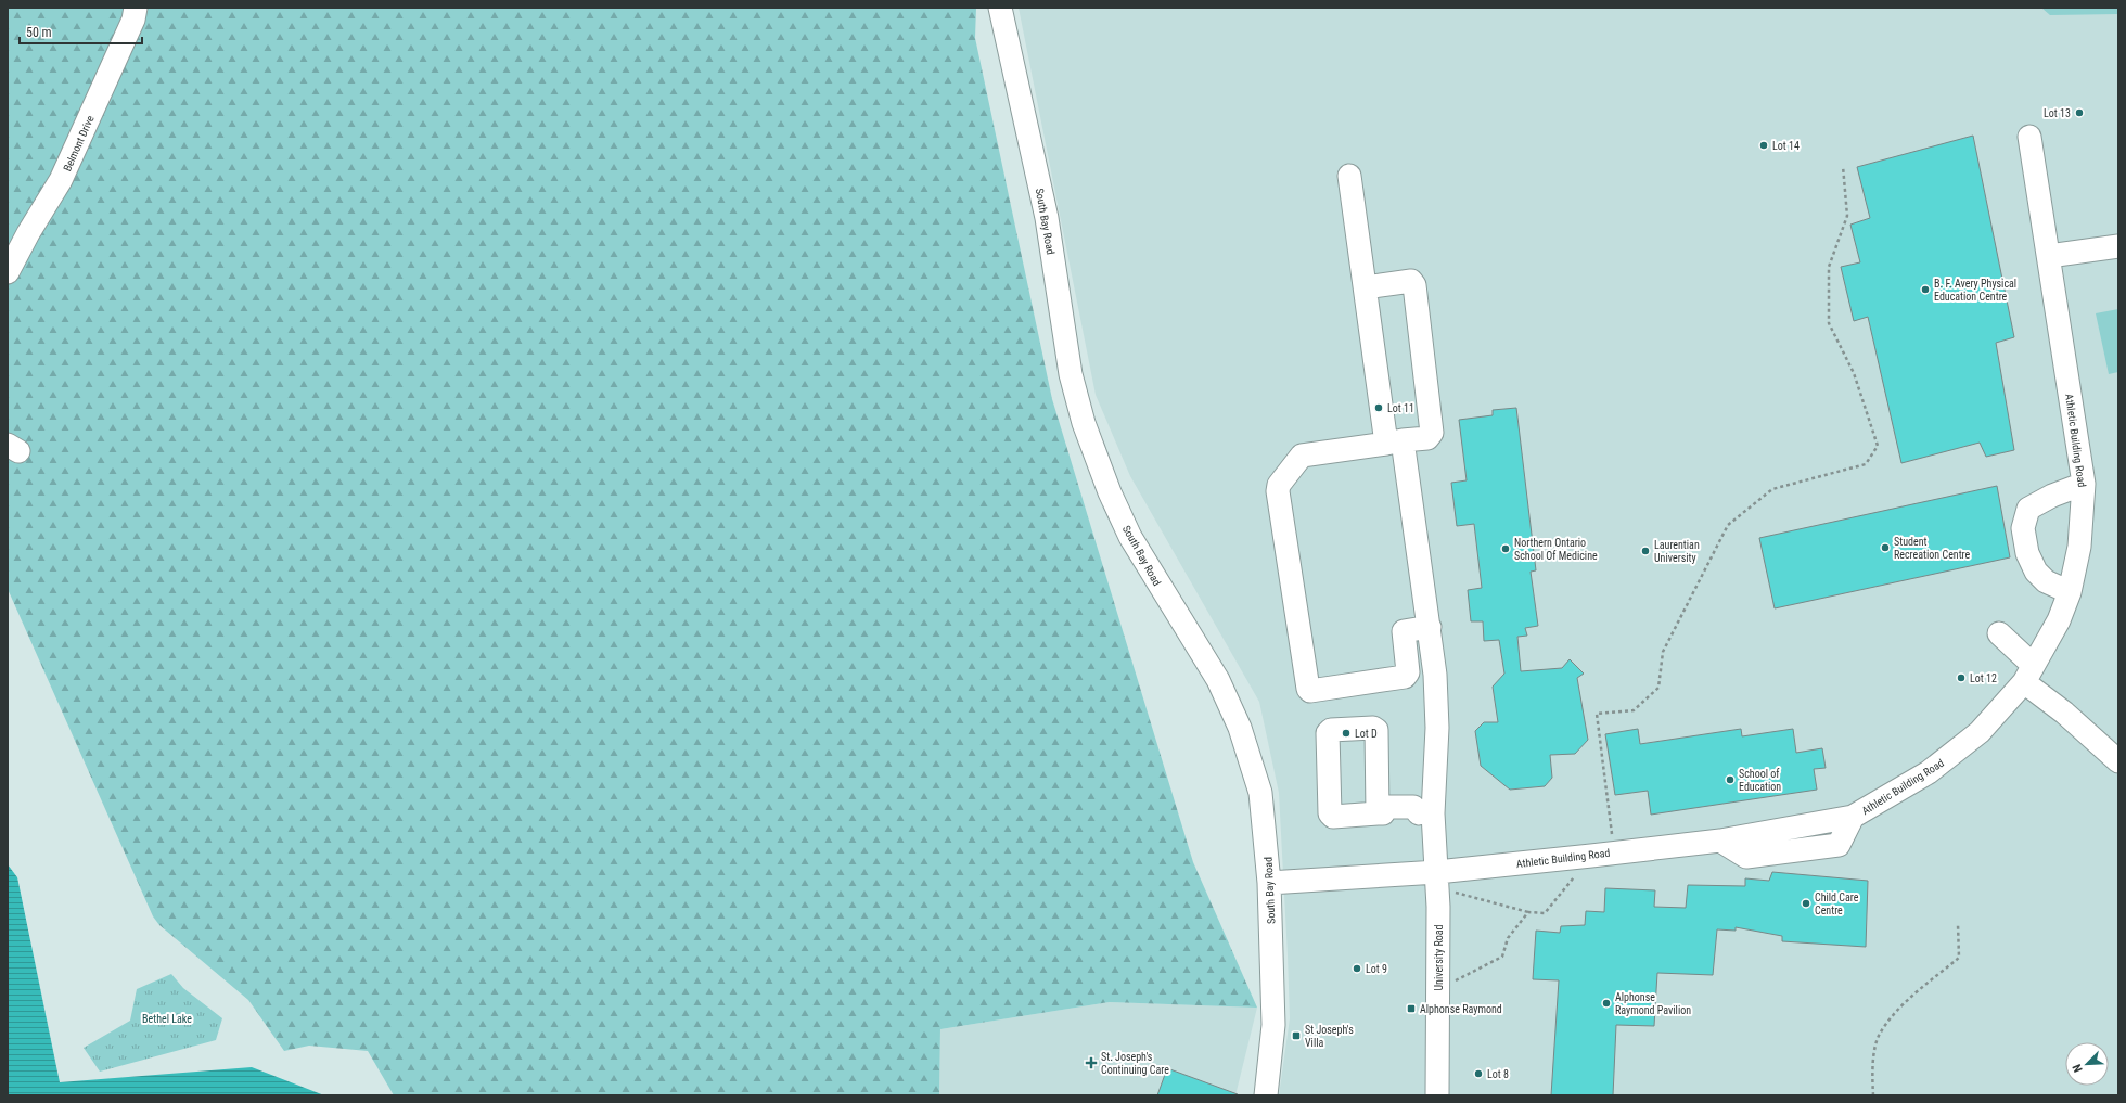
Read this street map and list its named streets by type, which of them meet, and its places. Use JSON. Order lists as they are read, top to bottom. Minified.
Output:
{"streets":{"street":["Belmont Drive","South Bay Road","Athletic Building Road","University Road"]},"crossings":[["South Bay Road","Athletic Building Road"],["Athletic Building Road","University Road"]],"parks":["Bethel Lake"],"places":{"other":["Lot 13","Lot 14","B. F. Avery Physical Education Centre","Lot 11","Student Recreation Centre","Northern Ontario School Of Medicine","Laurentian University","Lot 12","Lot D","School of Education","Child Care Centre","Lot 9","Alphonse Raymond Pavilion","Lot 8"],"transit":["Alphonse Raymond","St Joseph's Villa"],"health":["St. Joseph's Continuing Care"]},"scale_bar":"50 m","north":"bottom left"}
